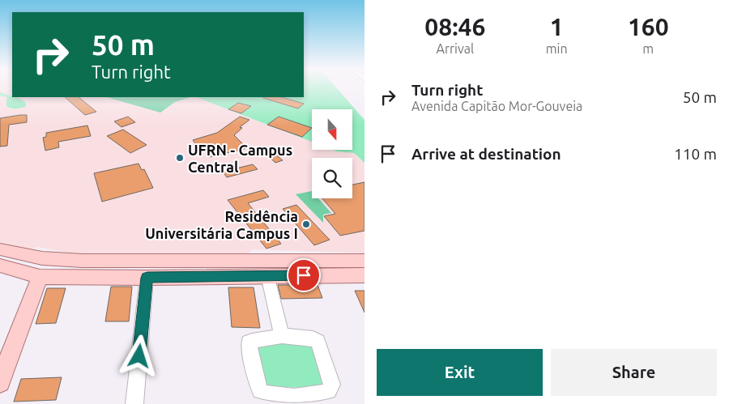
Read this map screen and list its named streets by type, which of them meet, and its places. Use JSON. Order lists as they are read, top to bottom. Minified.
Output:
{"places":["UFRN - Campus Central","Residência Universitária Campus I"],"north":"bottom","page":{"eta":["08:46","Arrival","1","min","160","m"],"turn":["50 m","Turn right"],"list":[{"name":"Turn right","note":"Avenida Capitão Mor-Gouveia","value":"50 m"},{"name":"Arrive at destination","value":"110 m"}],"buttons":["Exit","Share"]}}
